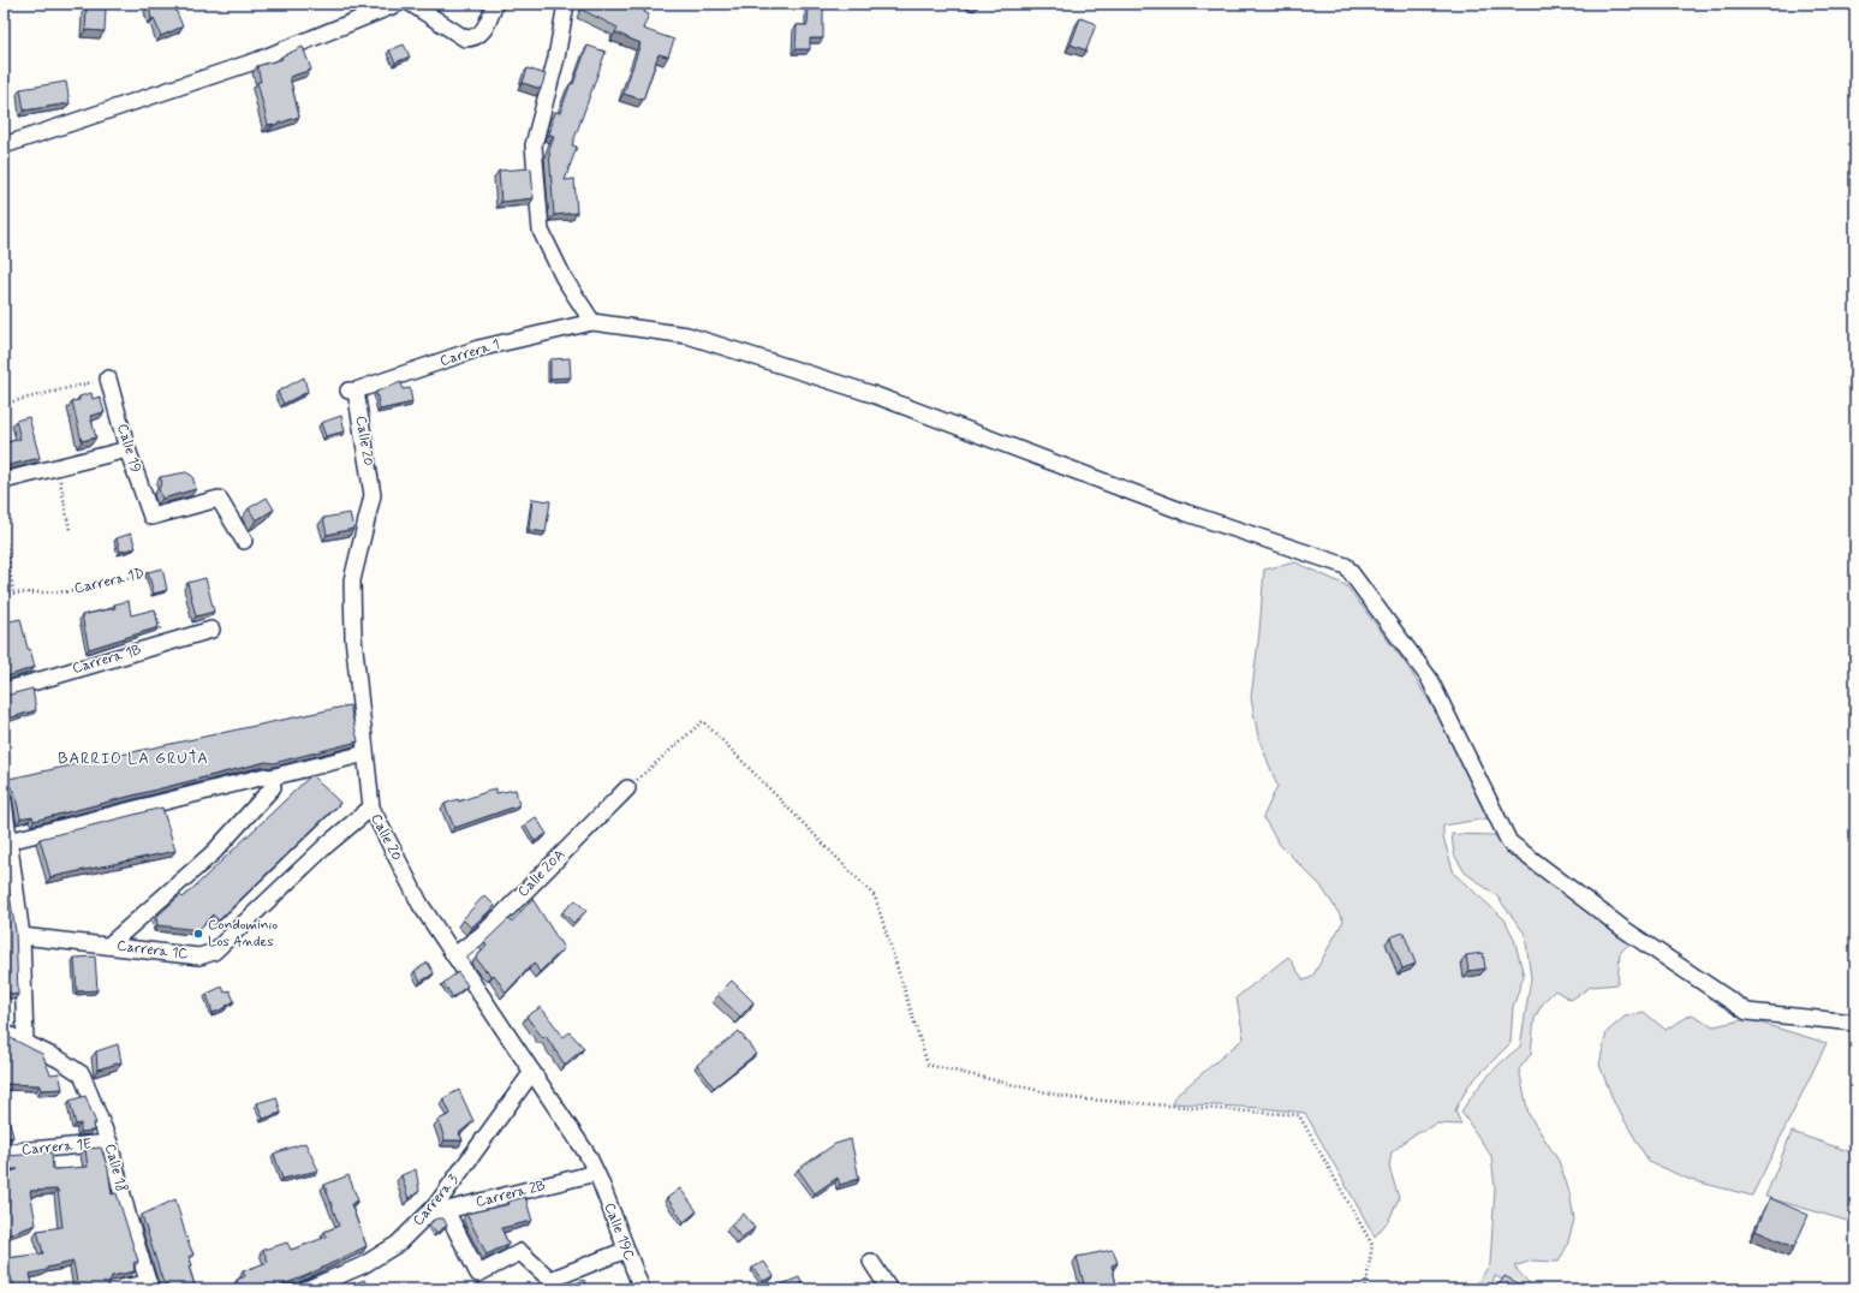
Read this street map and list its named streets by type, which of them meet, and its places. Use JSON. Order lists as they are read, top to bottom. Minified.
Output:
{"streets":{"street":["Carrera 1","Calle 20","Calle 19","Carrera 1B","Calle 20A","Carrera 1C","Carrera 1E","Calle 18","Carrera 2B","Carrera 3","Calle 19C"],"path":["Carrera 1D"]},"crossings":[["Carrera 1","Calle 20"],["Calle 20","Calle 20A"],["Calle 20","Carrera 1C"],["Calle 20","Carrera 2B"],["Calle 20","Carrera 3"],["Calle 20","Calle 19C"],["Carrera 1E","Calle 18"],["Carrera 2B","Carrera 3"],["Carrera 2B","Calle 19C"]],"districts":["BARRIO LA GRUTA"],"places":["Condominio Los Andes"]}
